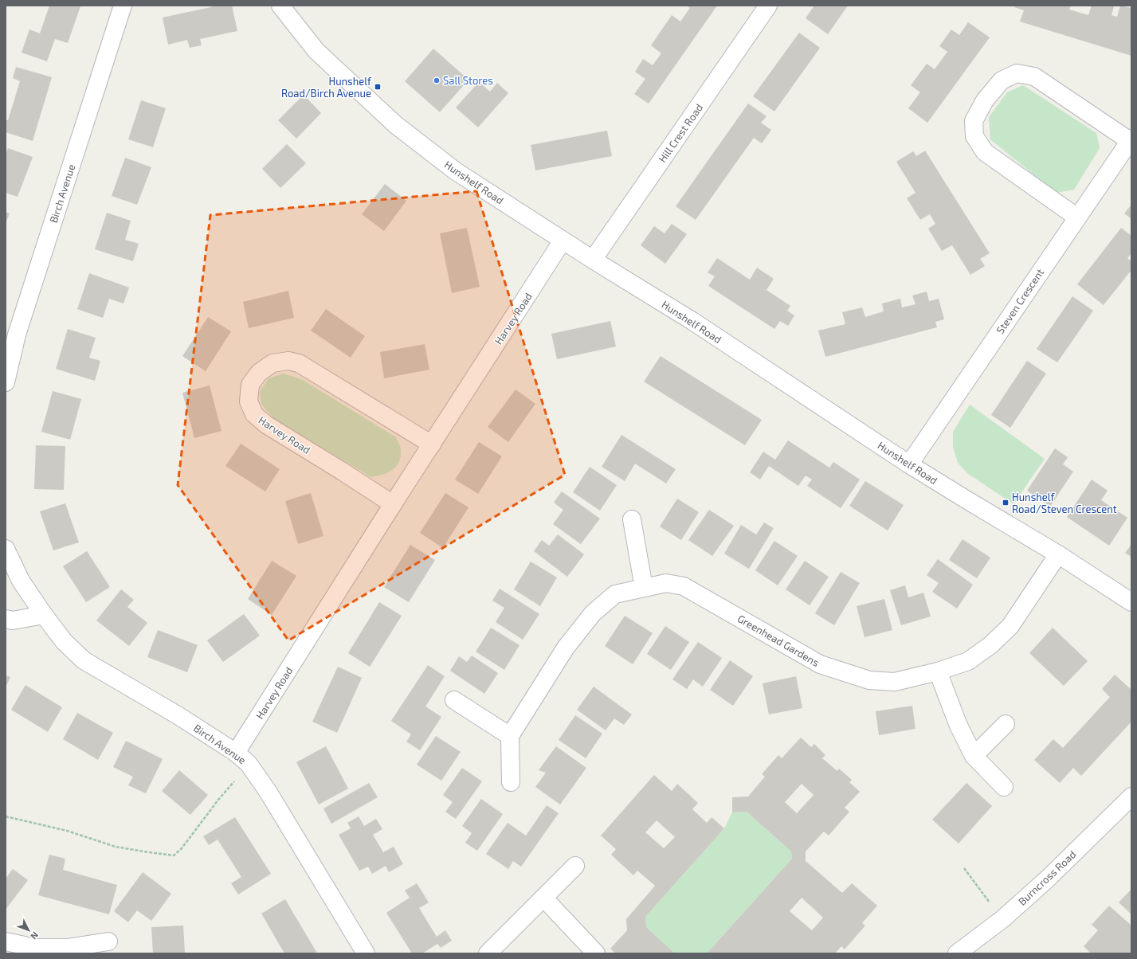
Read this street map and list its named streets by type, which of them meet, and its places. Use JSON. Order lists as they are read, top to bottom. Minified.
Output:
{"streets":{"street":["Hill Crest Road","Hunshelf Road","Birch Avenue","Steven Crescent","Harvey Road","Greenhead Gardens","Burncross Road"]},"crossings":[["Hill Crest Road","Hunshelf Road"],["Hunshelf Road","Steven Crescent"],["Hunshelf Road","Harvey Road"],["Hunshelf Road","Greenhead Gardens"],["Birch Avenue","Harvey Road"]],"places":{"other":["Sall Stores"],"transit":["Hunshelf Road/Birch Avenue","Hunshelf Road/Steven Crescent"]},"north":"bottom right"}
